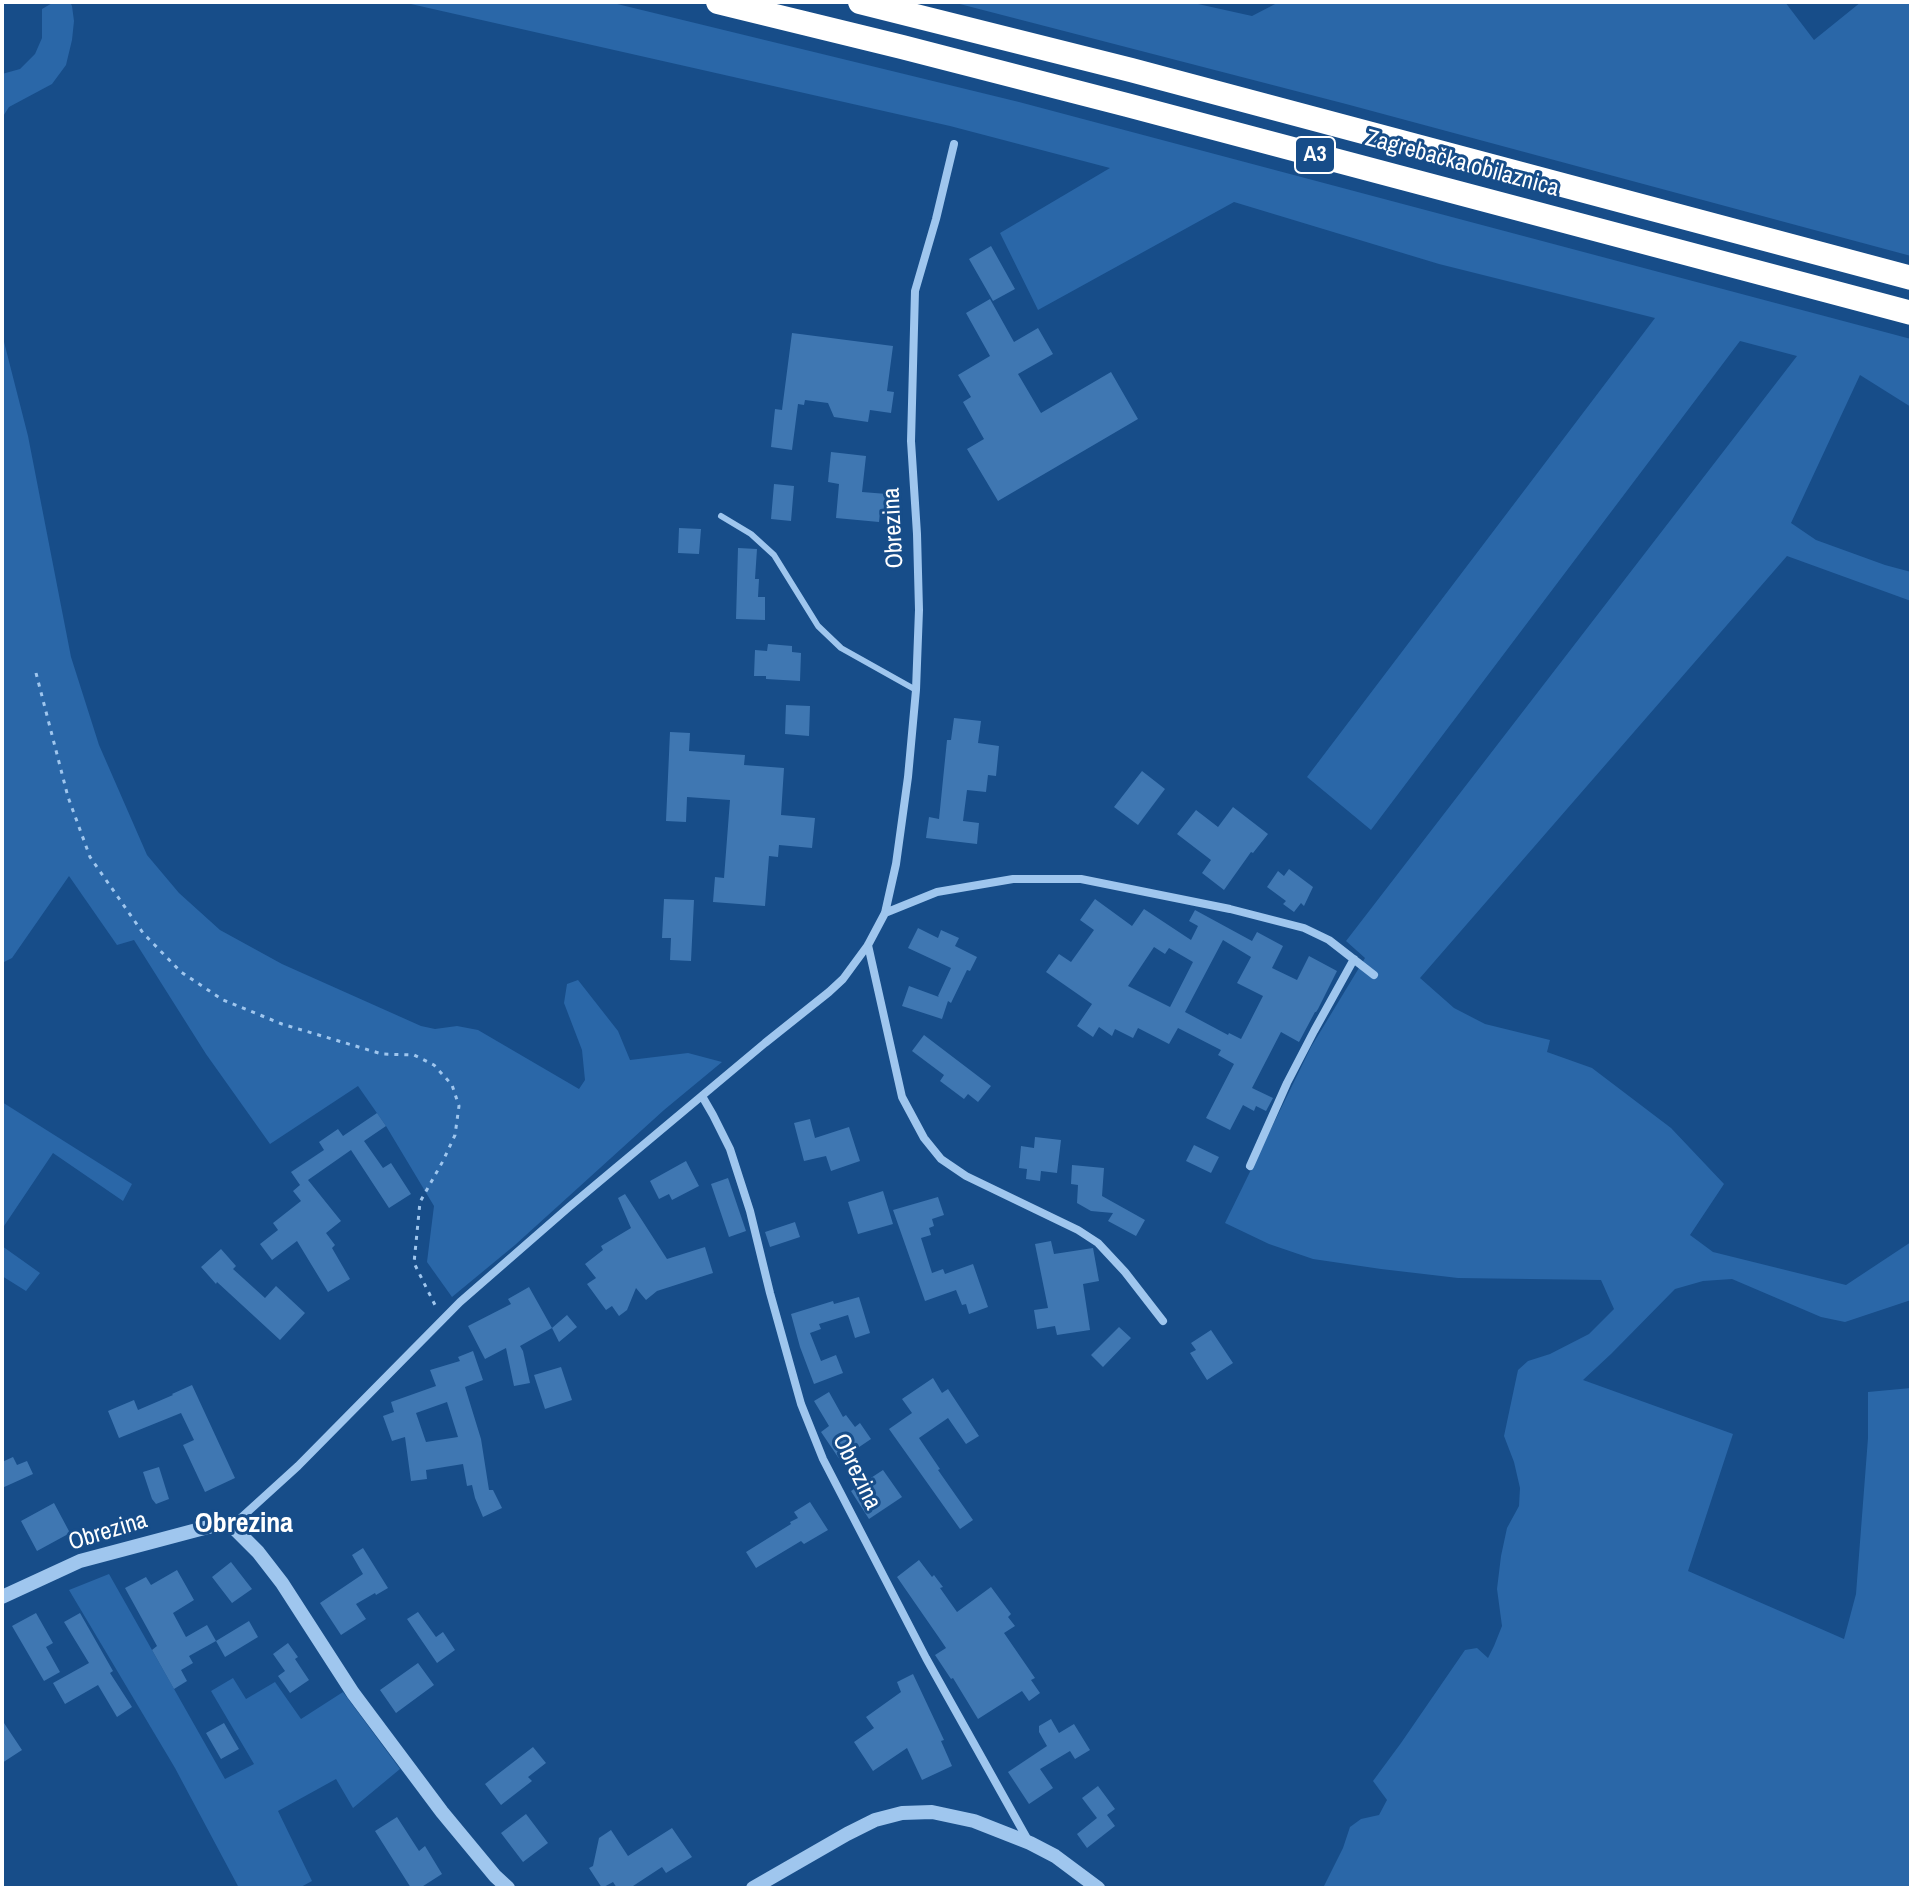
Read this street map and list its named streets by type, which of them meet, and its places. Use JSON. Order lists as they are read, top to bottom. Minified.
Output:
{"streets":{"highway":["A3","Zagrebačka obilaznica"],"street":["Obrezina"]},"districts":["Obrezina"]}
